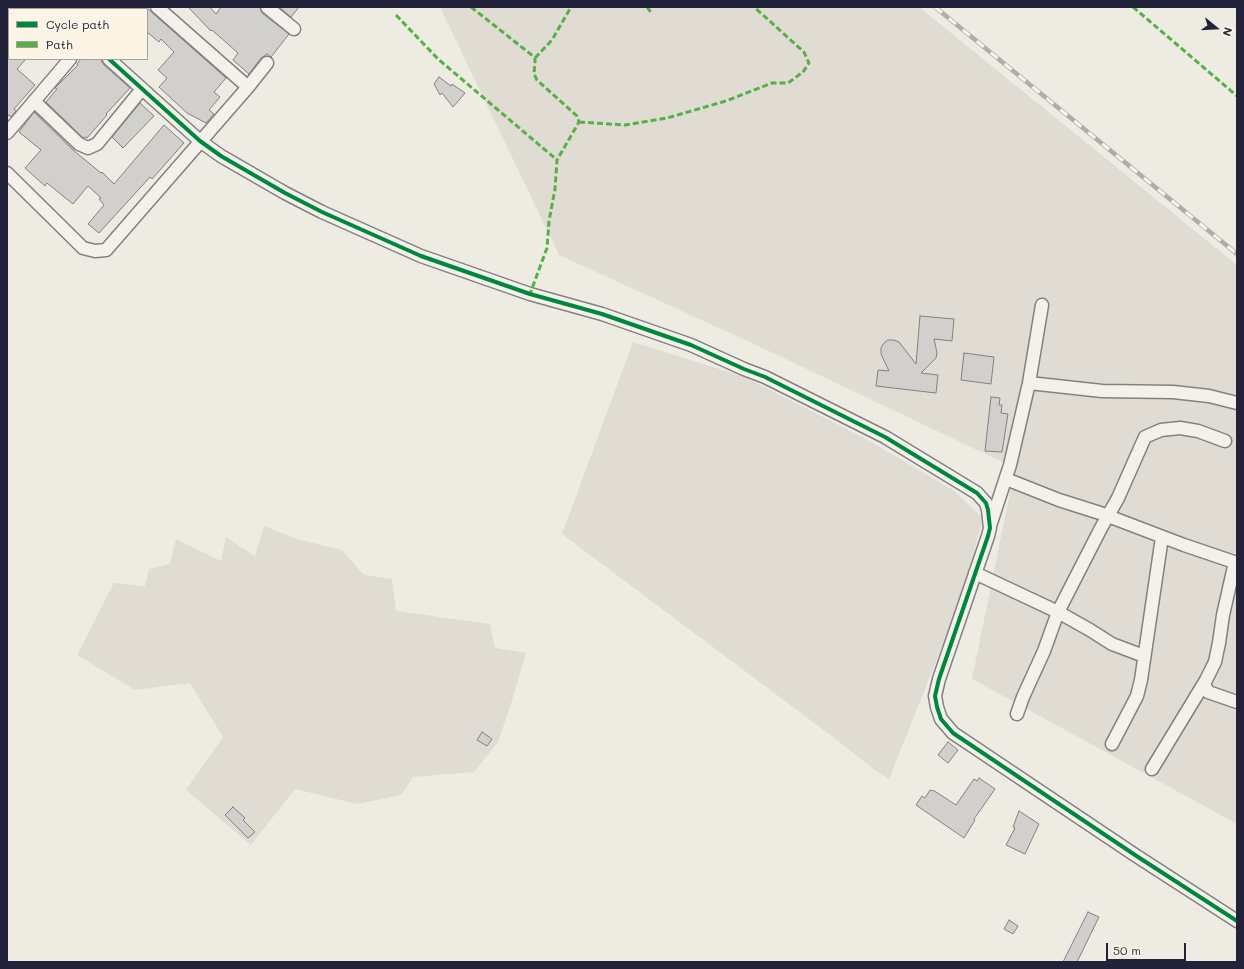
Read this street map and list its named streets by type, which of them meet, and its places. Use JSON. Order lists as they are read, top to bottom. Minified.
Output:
{"legend":["Cycle path","Path"],"scale_bar":"50 m","north":"right"}
